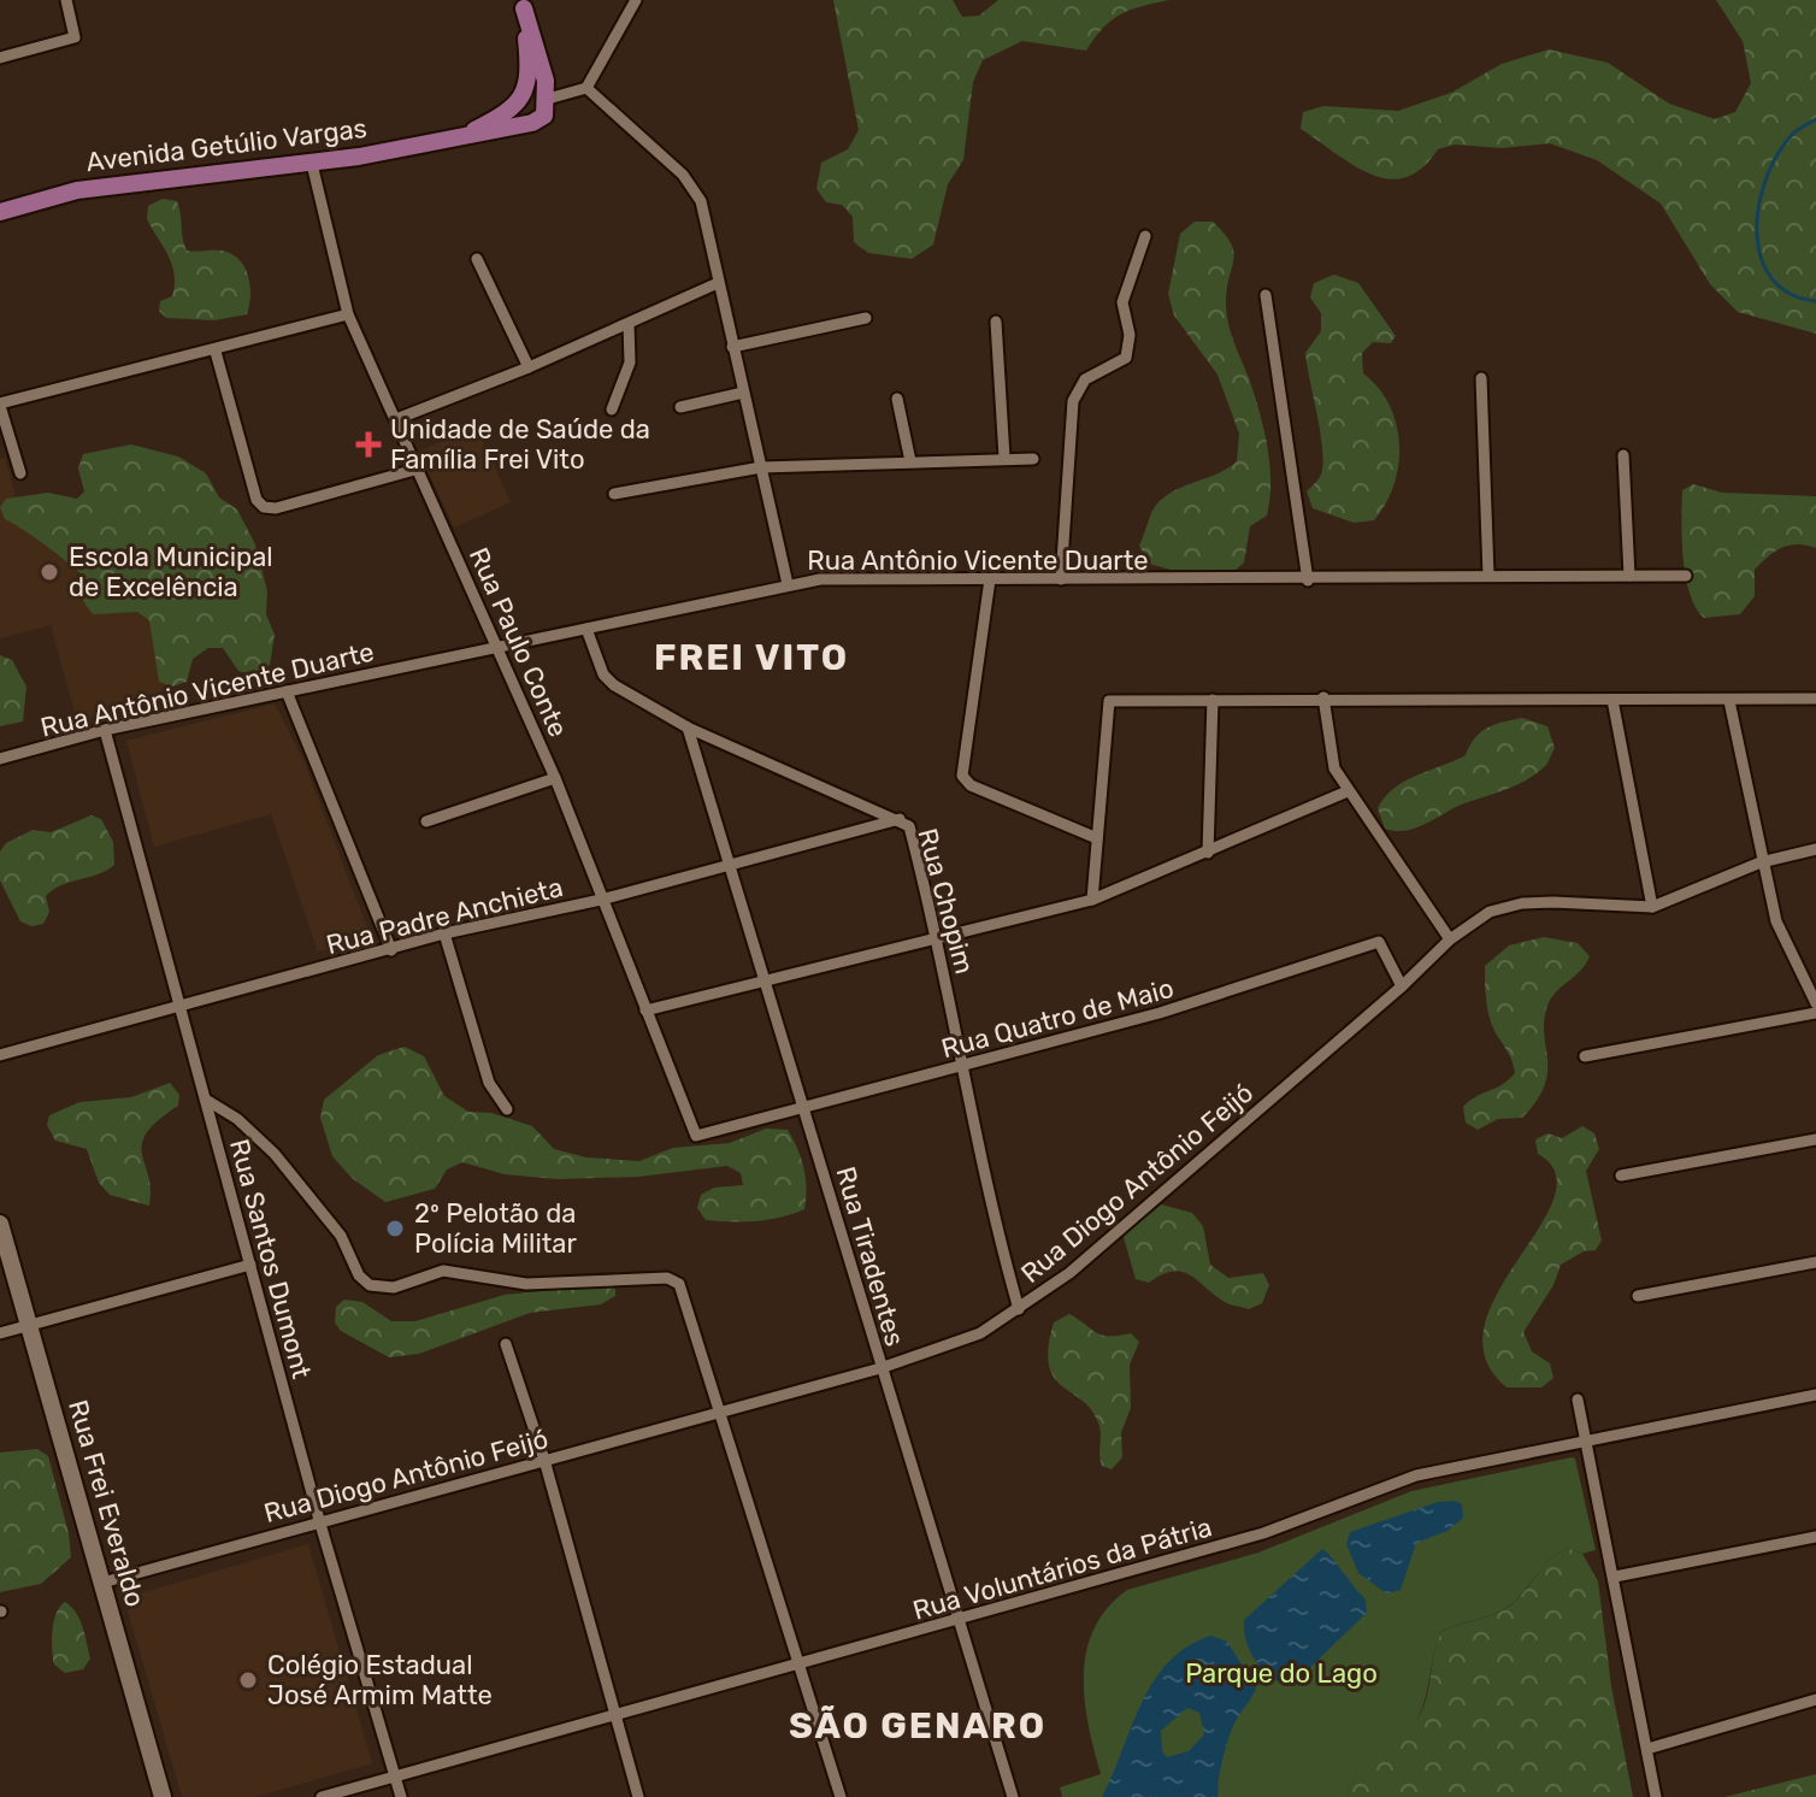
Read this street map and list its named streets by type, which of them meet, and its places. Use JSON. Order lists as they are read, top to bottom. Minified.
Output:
{"streets":{"main road":["Avenida Getúlio Vargas"],"street":["Rua Antônio Vicente Duarte","Rua Paulo Conte","Rua Chopim","Rua Padre Anchieta","Rua Quatro de Maio","Rua Diogo Antônio Feijó","Rua Tiradentes","Rua Santos Dumont","Rua Frei Everaldo","Rua Voluntários da Pátria"]},"crossings":[["Avenida Getúlio Vargas","Rua Paulo Conte"],["Rua Antônio Vicente Duarte","Rua Paulo Conte"],["Rua Antônio Vicente Duarte","Rua Chopim"],["Rua Antônio Vicente Duarte","Rua Santos Dumont"],["Rua Paulo Conte","Rua Padre Anchieta"],["Rua Paulo Conte","Rua Quatro de Maio"],["Rua Chopim","Rua Padre Anchieta"],["Rua Chopim","Rua Quatro de Maio"],["Rua Chopim","Rua Diogo Antônio Feijó"],["Rua Chopim","Rua Tiradentes"],["Rua Padre Anchieta","Rua Tiradentes"],["Rua Padre Anchieta","Rua Santos Dumont"],["Rua Quatro de Maio","Rua Diogo Antônio Feijó"],["Rua Quatro de Maio","Rua Tiradentes"],["Rua Diogo Antônio Feijó","Rua Tiradentes"],["Rua Diogo Antônio Feijó","Rua Santos Dumont"],["Rua Diogo Antônio Feijó","Rua Frei Everaldo"],["Rua Tiradentes","Rua Voluntários da Pátria"],["Rua Santos Dumont","Rua Voluntários da Pátria"]],"districts":["FREI VITO","SÃO GENARO"],"parks":["Parque do Lago"],"places":{"health":["Unidade de Saúde da Família Frei Vito"],"other":["Escola Municipal de Excelência","2º Pelotão da Polícia Militar","Colégio Estadual José Armim Matte"]}}
